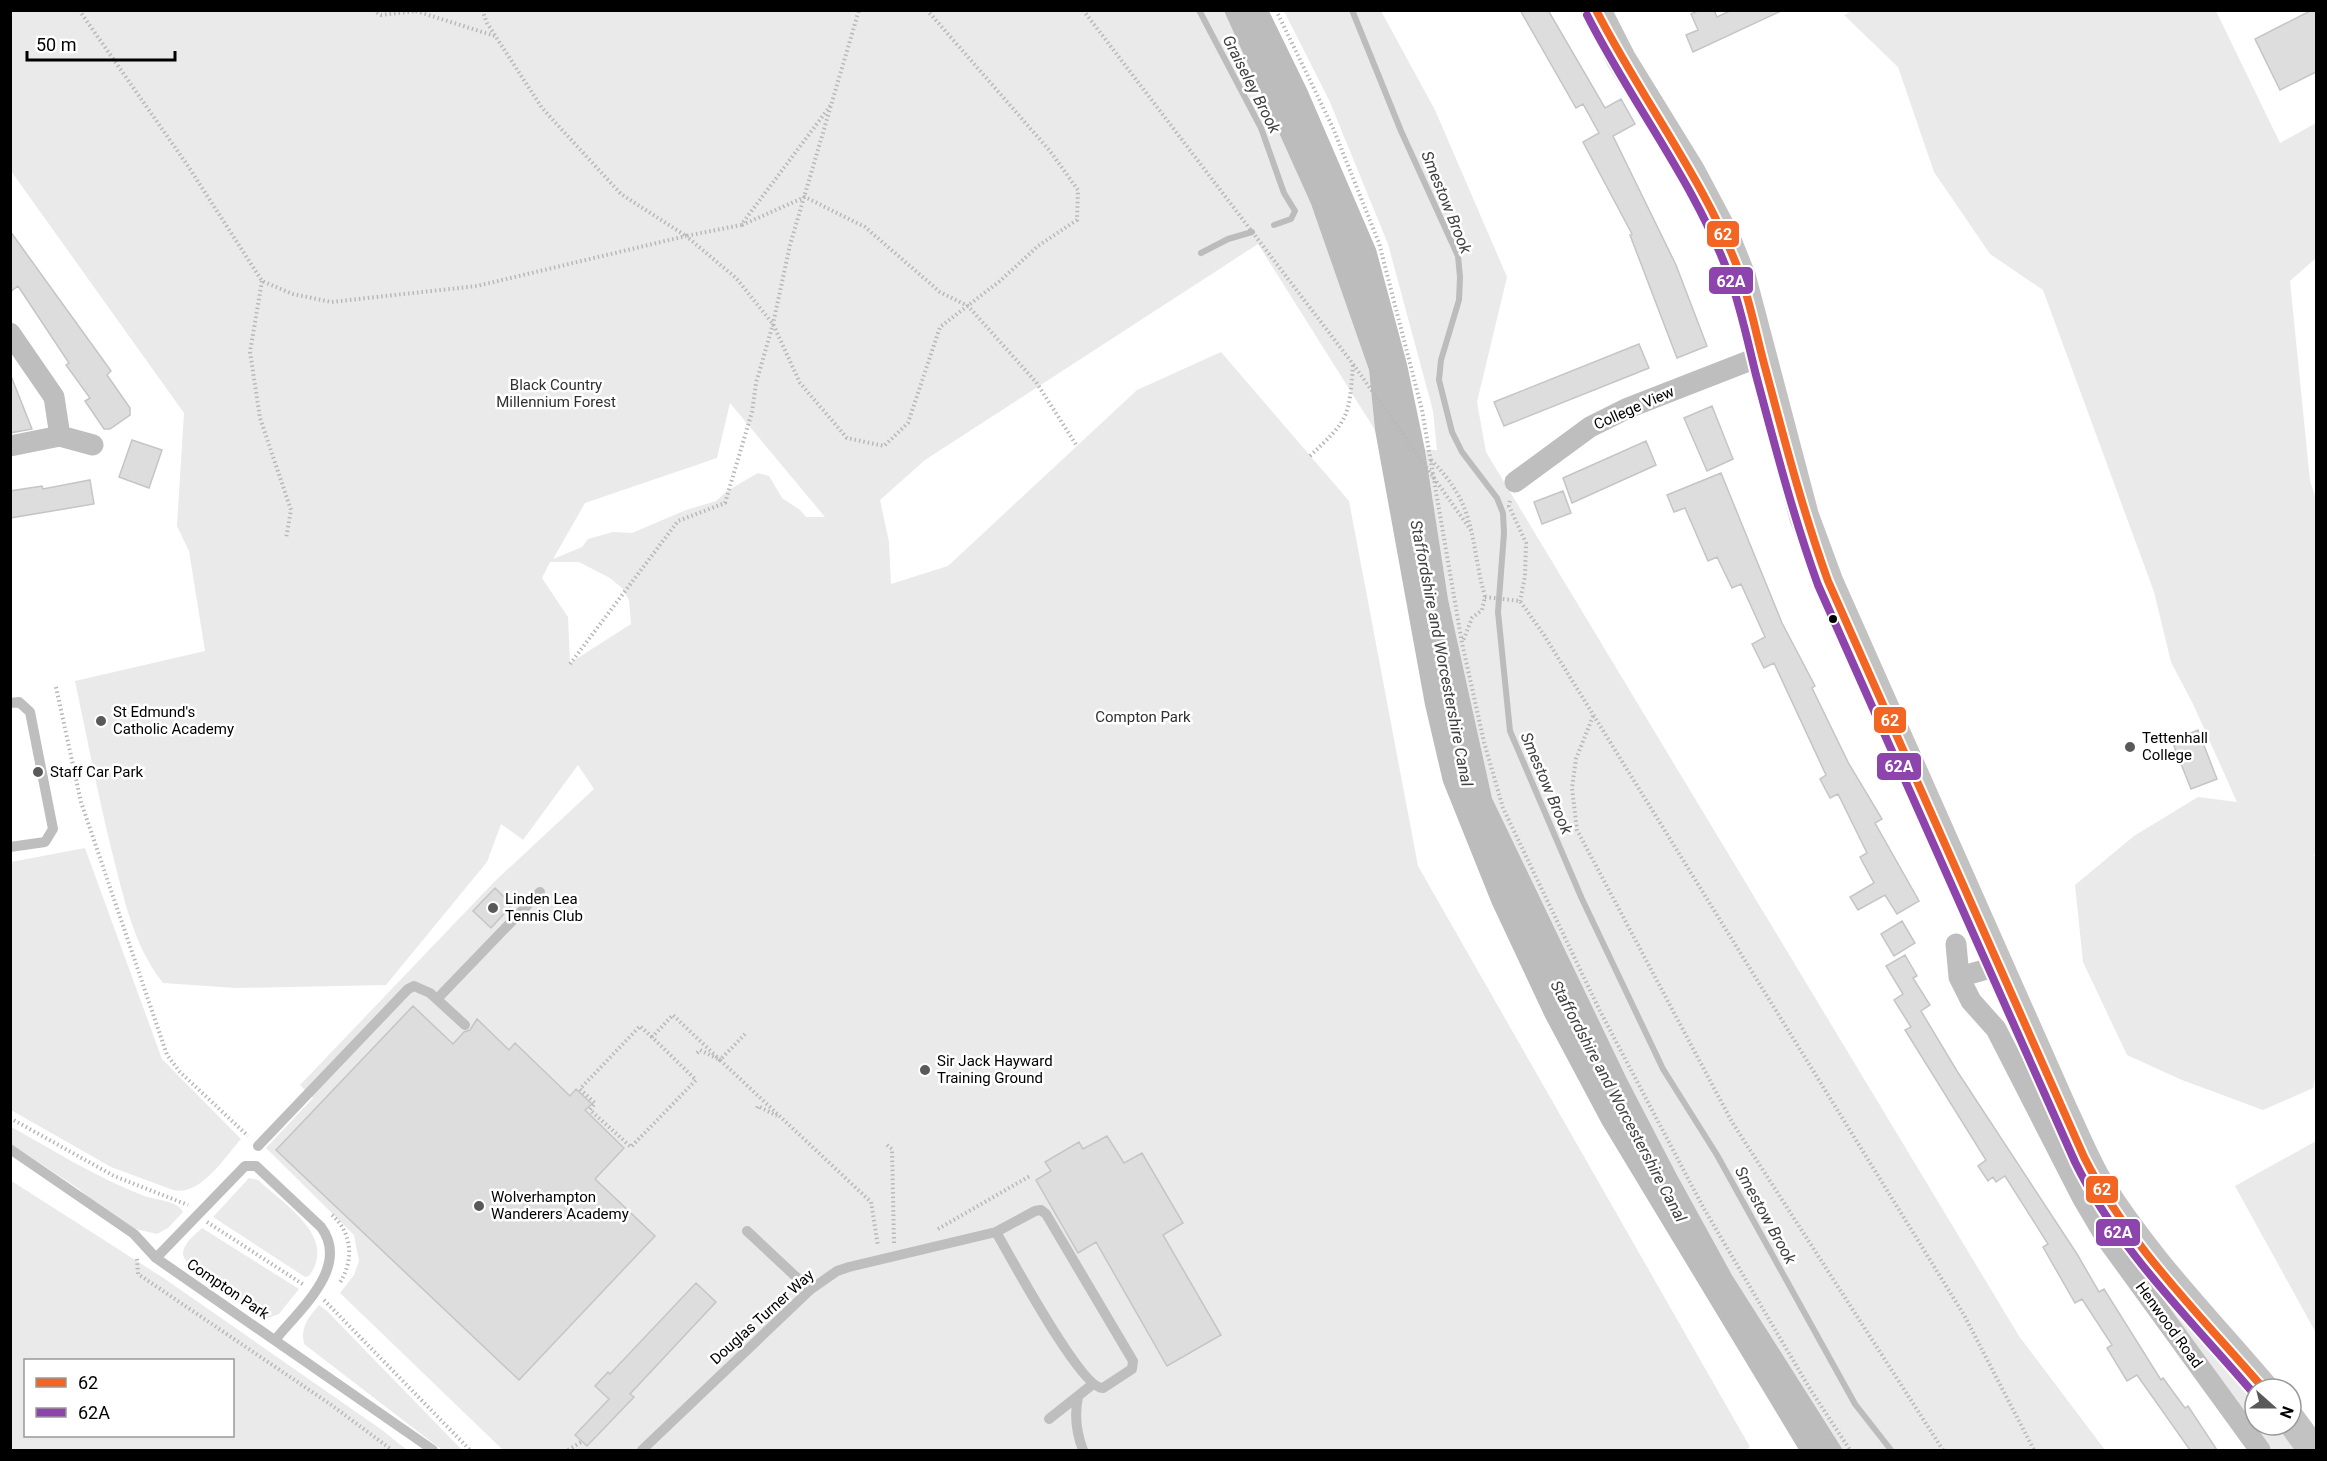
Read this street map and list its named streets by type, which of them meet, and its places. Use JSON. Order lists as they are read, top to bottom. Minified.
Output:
{"streets":{"main road":["Henwood Road"],"street":["College View"],"lane":["Compton Park","Douglas Turner Way"]},"crossings":[["College View","Henwood Road"]],"water":["Graiseley Brook","Smestow Brook","Staffordshire and Worcestershire Canal"],"parks":["Black Country Millennium Forest","Compton Park"],"places":["St Edmund's Catholic Academy","Tettenhall College","Staff Car Park","Linden Lea Tennis Club","Sir Jack Hayward Training Ground","Wolverhampton Wanderers Academy"],"lines":["transit line 62","transit line 62A"],"legend":["62","62A"],"scale_bar":"50 m","north":"right"}
